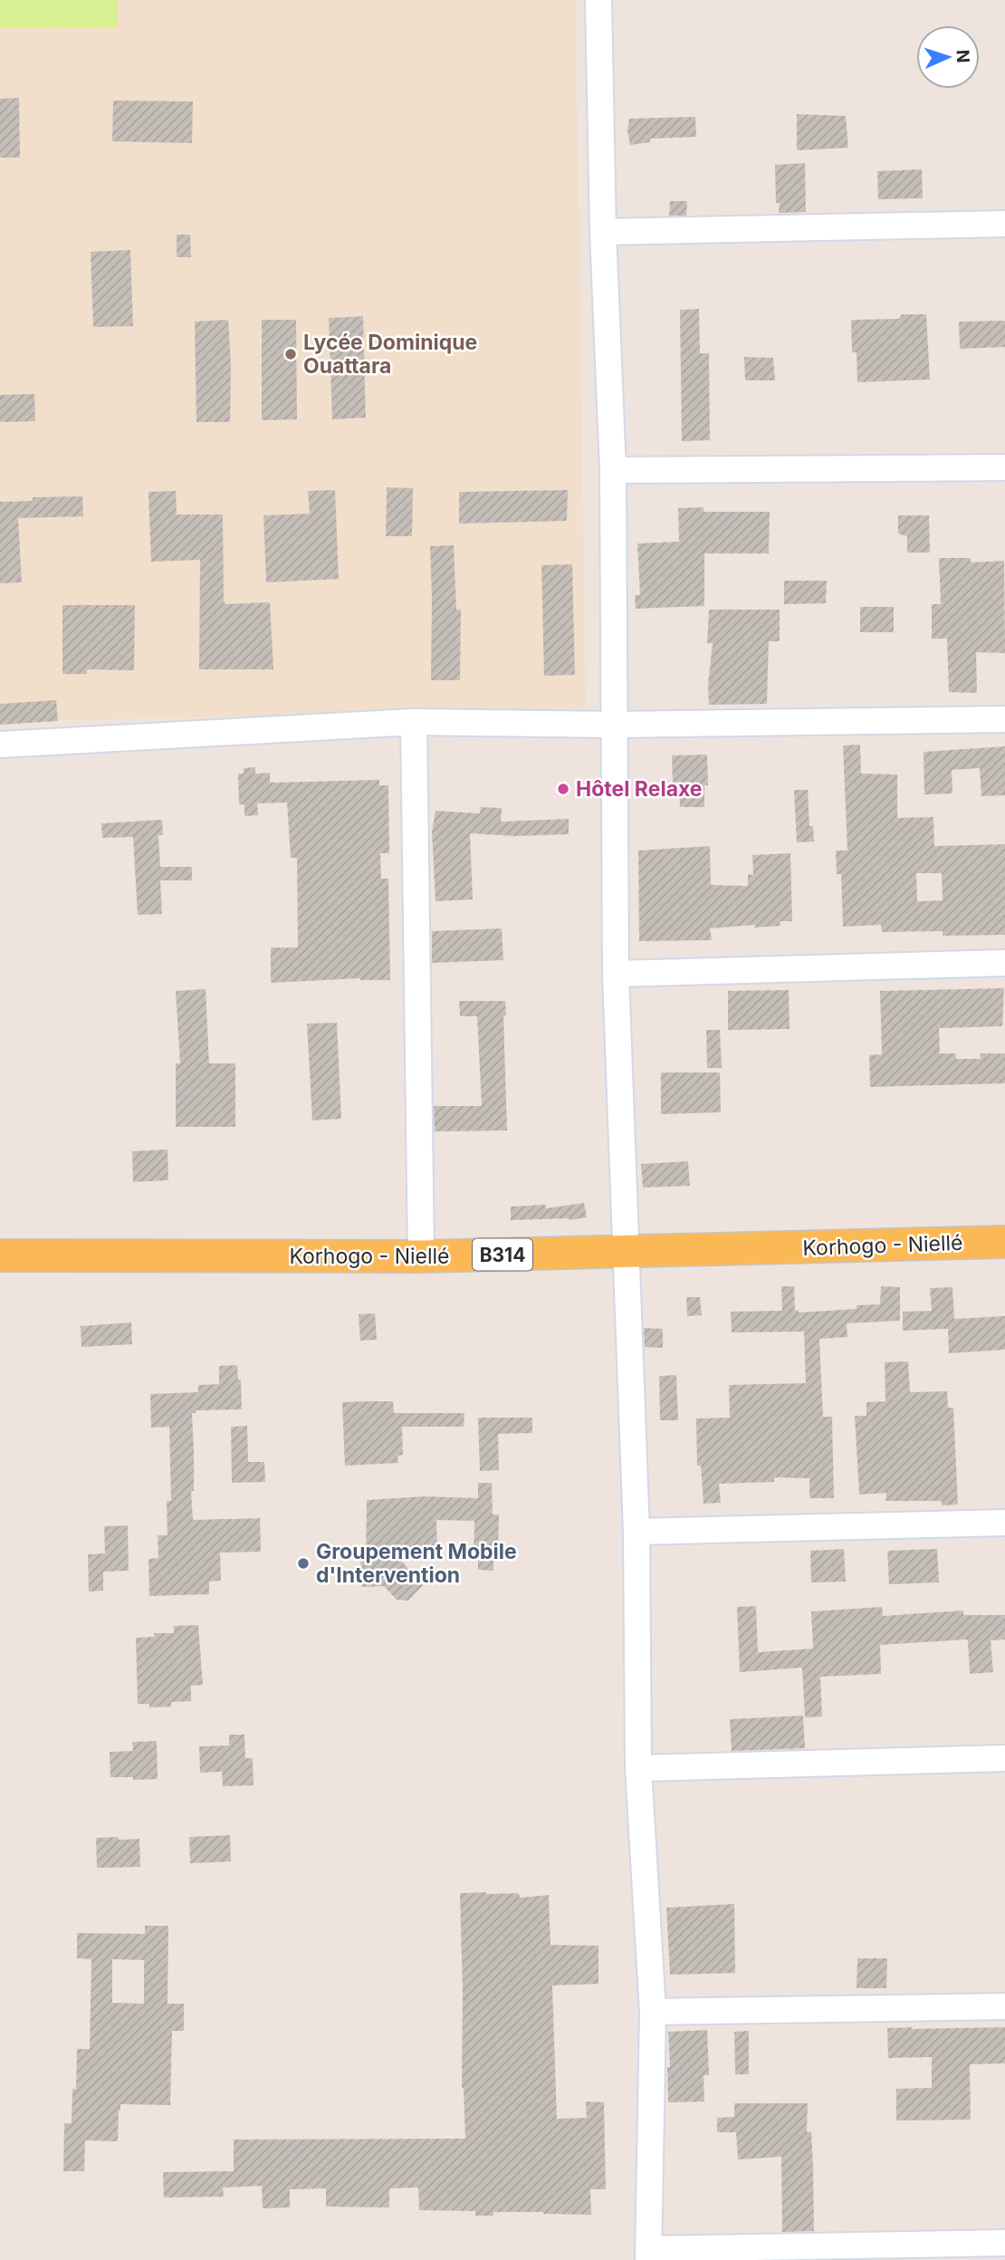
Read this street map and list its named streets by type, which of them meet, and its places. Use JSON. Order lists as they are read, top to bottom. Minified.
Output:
{"streets":{"main road":["Korhogo - Niellé","B314"]},"places":["Lycée Dominique Ouattara","Hôtel Relaxe","Groupement Mobile d'Intervention"],"north":"right"}
